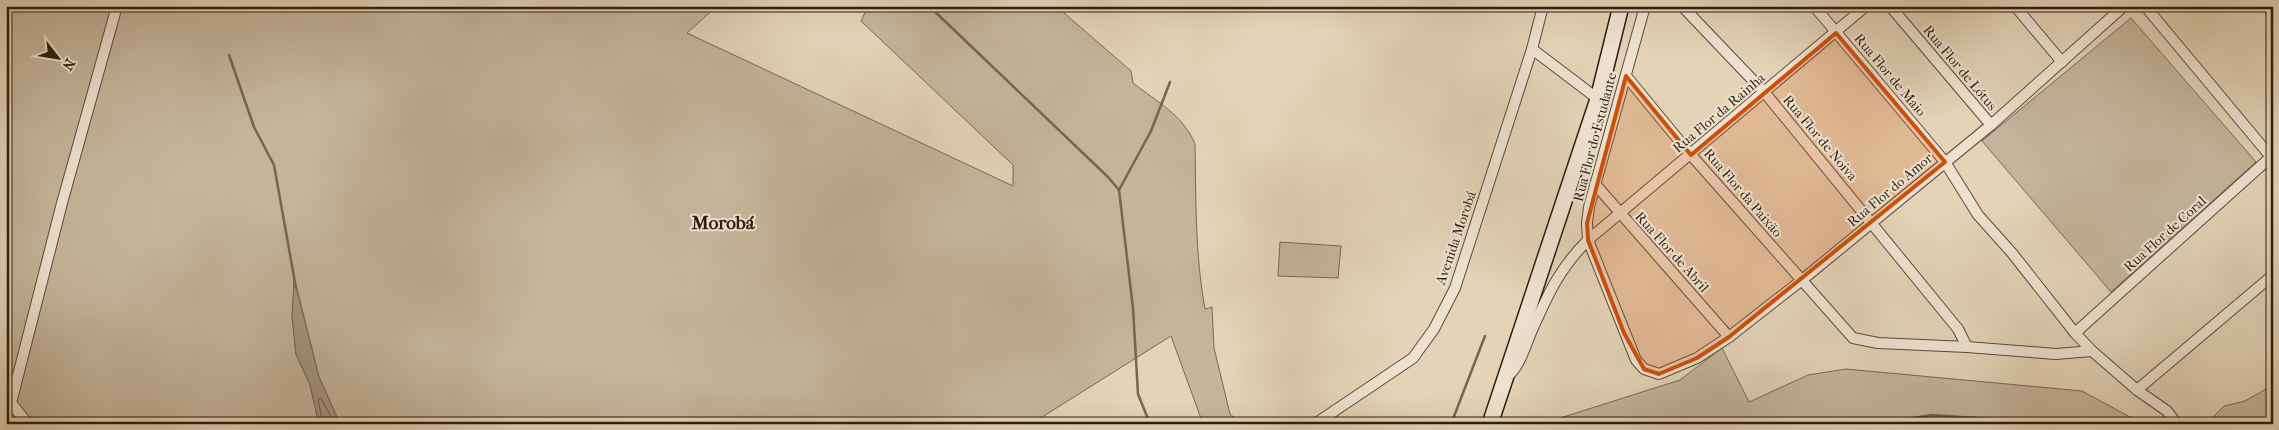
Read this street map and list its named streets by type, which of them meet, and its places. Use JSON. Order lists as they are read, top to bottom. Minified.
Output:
{"streets":{"street":["Rua Flor de Lótus","Rua Flor de Maio","Rua Flor da Rainha","Rua Flor do Estudante","Rua Flor de Noiva","Rua Flor do Amor","Rua Flor da Paixão","Rua Flor de Coral","Avenida Morobá","Rua Flor de Abril"]},"crossings":[["Rua Flor de Lótus","Rua Flor do Amor"],["Rua Flor de Maio","Rua Flor da Rainha"],["Rua Flor de Maio","Rua Flor do Amor"],["Rua Flor de Maio","Rua Flor da Paixão"],["Rua Flor de Maio","Rua Flor de Coral"],["Rua Flor da Rainha","Rua Flor do Estudante"],["Rua Flor da Rainha","Rua Flor de Noiva"],["Rua Flor da Rainha","Rua Flor da Paixão"],["Rua Flor da Rainha","Rua Flor de Abril"],["Rua Flor do Estudante","Rua Flor do Amor"],["Rua Flor do Estudante","Rua Flor da Paixão"],["Rua Flor do Estudante","Rua Flor de Abril"],["Rua Flor de Noiva","Rua Flor do Amor"],["Rua Flor de Noiva","Rua Flor da Paixão"],["Rua Flor do Amor","Rua Flor da Paixão"],["Rua Flor do Amor","Rua Flor de Abril"]],"districts":["Morobá"],"north":"bottom right"}
